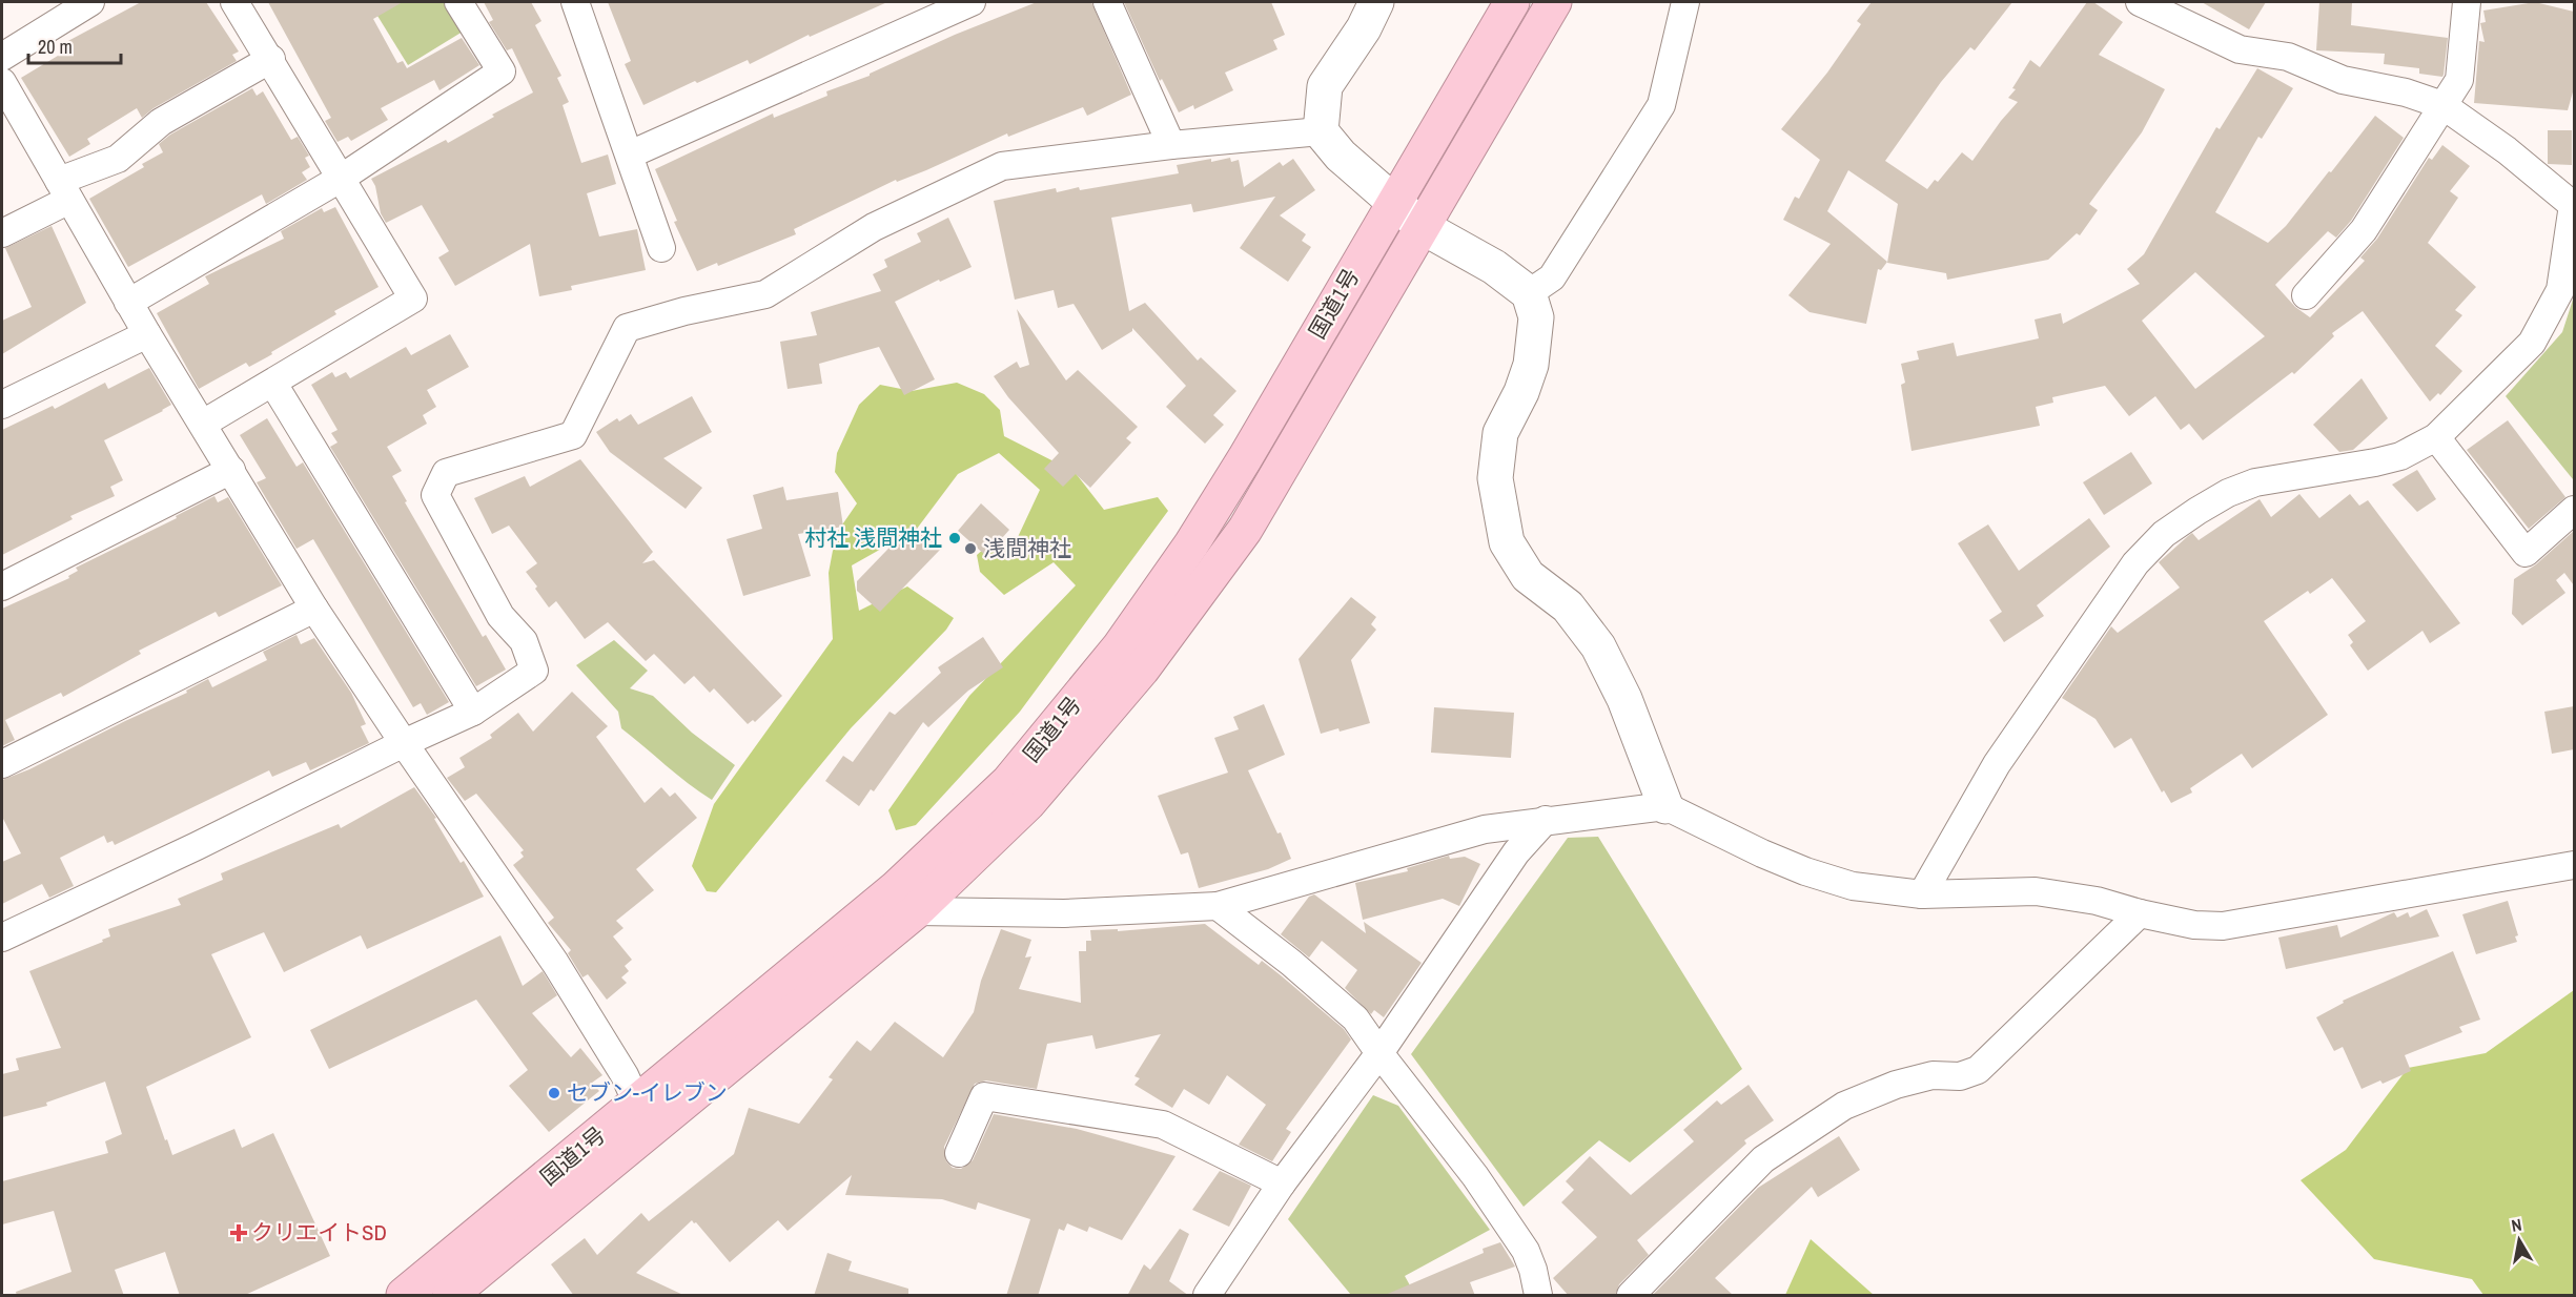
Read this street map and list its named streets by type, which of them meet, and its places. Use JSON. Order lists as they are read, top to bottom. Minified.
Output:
{"streets":{"highway":["国道1号"]},"places":{"other":["村社 浅間神社","浅間神社","セブン-イレブン"],"health":["クリエイトSD"]},"scale_bar":"20 m","north":"top"}
